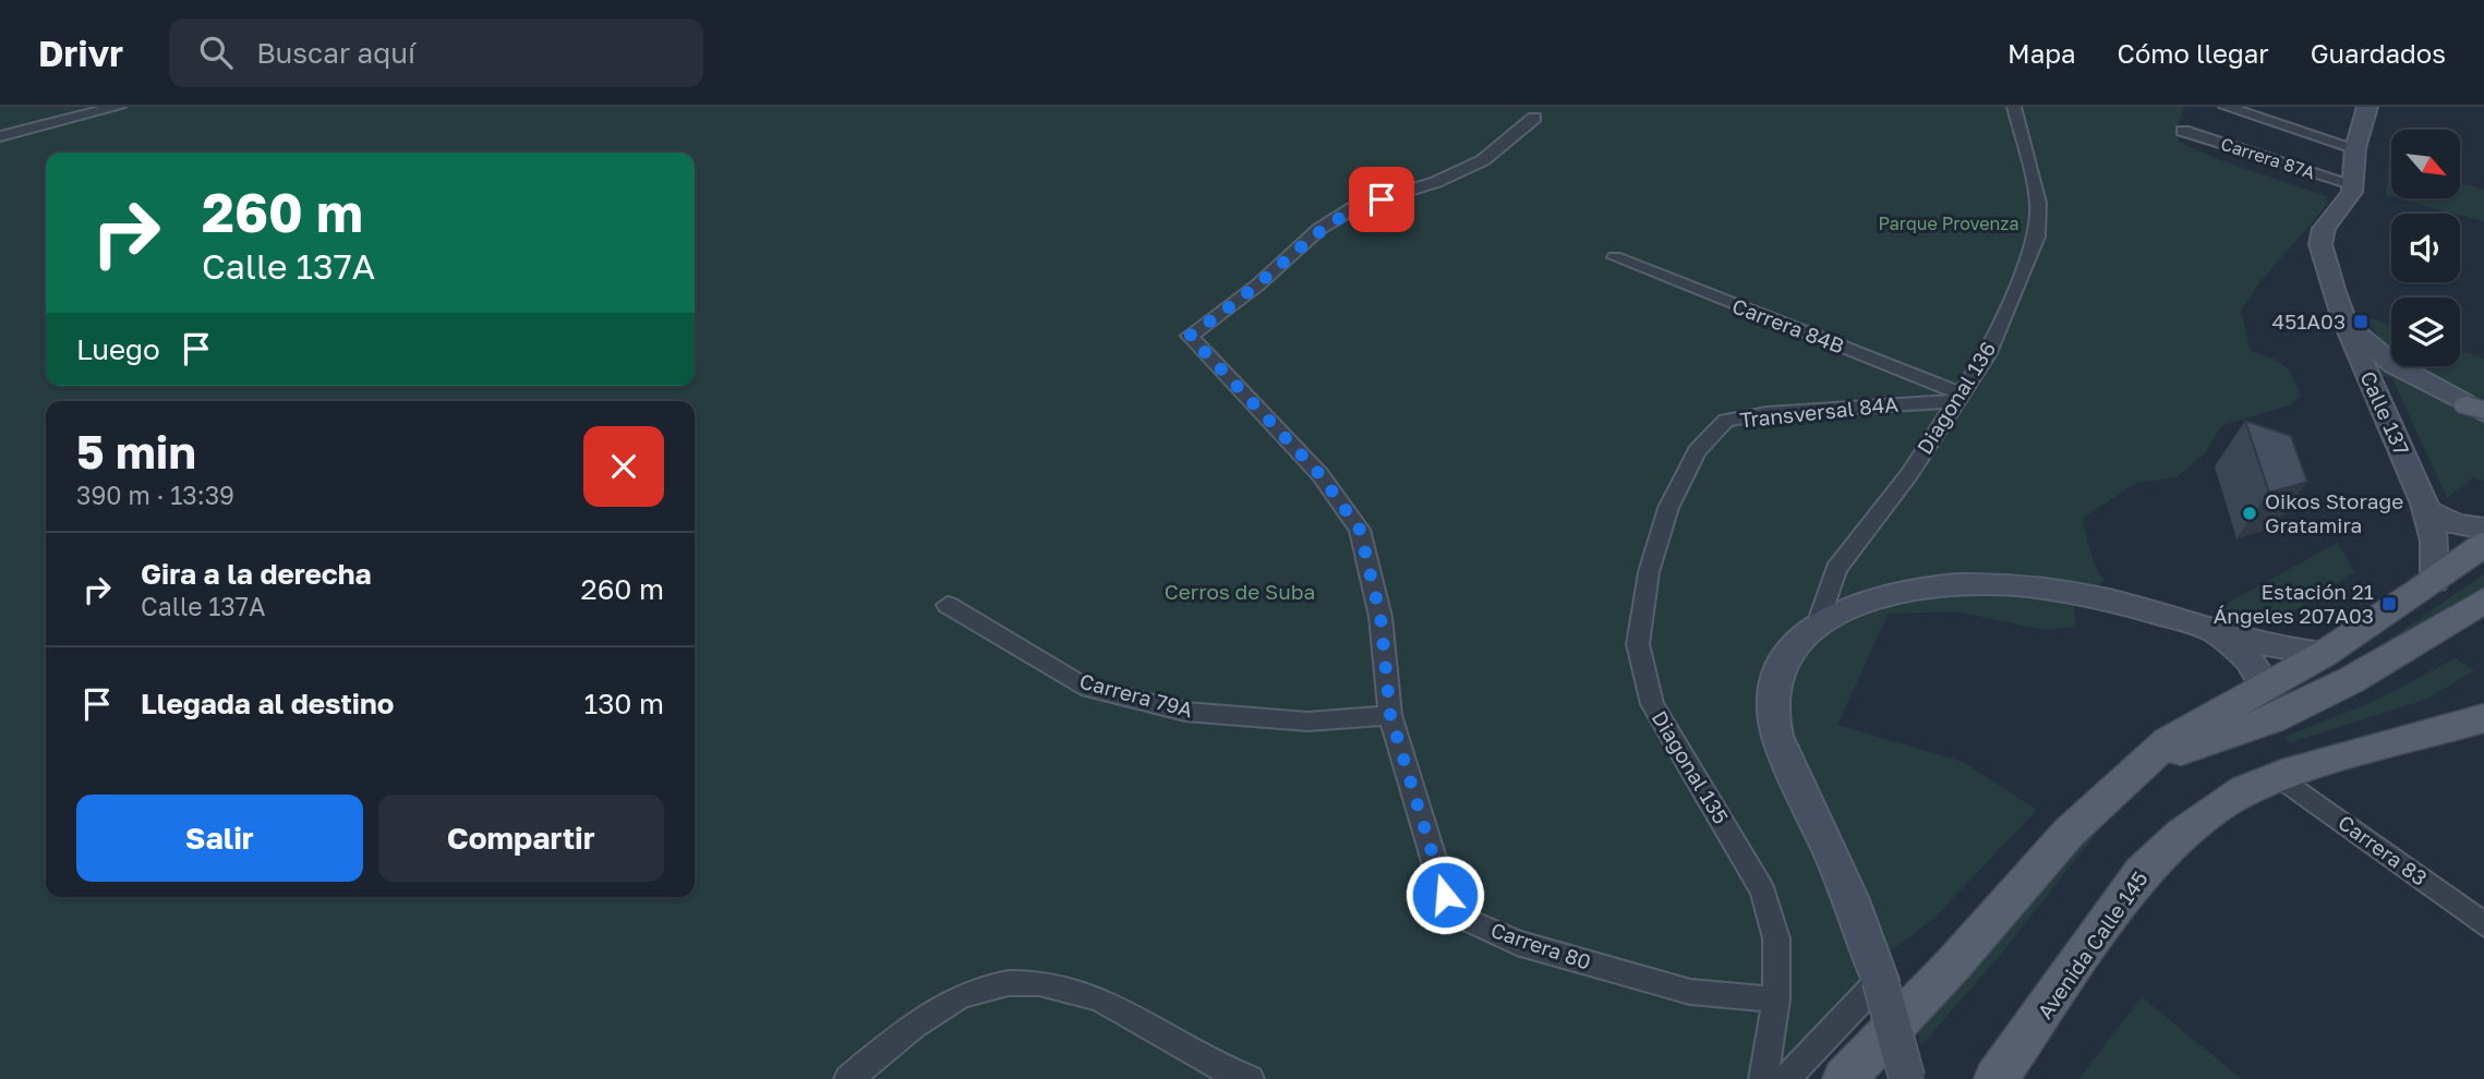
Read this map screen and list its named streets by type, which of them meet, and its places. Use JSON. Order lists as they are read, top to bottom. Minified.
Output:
{"streets":{"main road":["Avenida Calle 145"],"street":["Carrera 87A","Carrera 84B","Diagonal 136","Transversal 84A","Calle 137","Carrera 79A","Diagonal 135","Carrera 83","Carrera 80"]},"crossings":[["Carrera 87A","Calle 137"],["Carrera 84B","Diagonal 136"],["Carrera 84B","Transversal 84A"],["Diagonal 136","Transversal 84A"],["Transversal 84A","Diagonal 135"],["Carrera 79A","Carrera 80"],["Diagonal 135","Carrera 80"],["Carrera 83","Avenida Calle 145"]],"parks":["Parque Provenza","Cerros de Suba"],"places":{"transit":["451A03","Estación 21 Ángeles 207A03"],"other":["Oikos Storage Gratamira"]},"north":"bottom right","page":{"header":"Drivr","search":"Buscar aquí","nav":["Mapa","Cómo llegar","Guardados"],"turn":["260 m","Calle 137A"],"then":"Luego","heading":["5 min","390 m · 13:39"],"list":[{"name":"Gira a la derecha","note":"Calle 137A","value":"260 m"},{"name":"Llegada al destino","value":"130 m"}],"buttons":["Salir","Compartir"]}}
